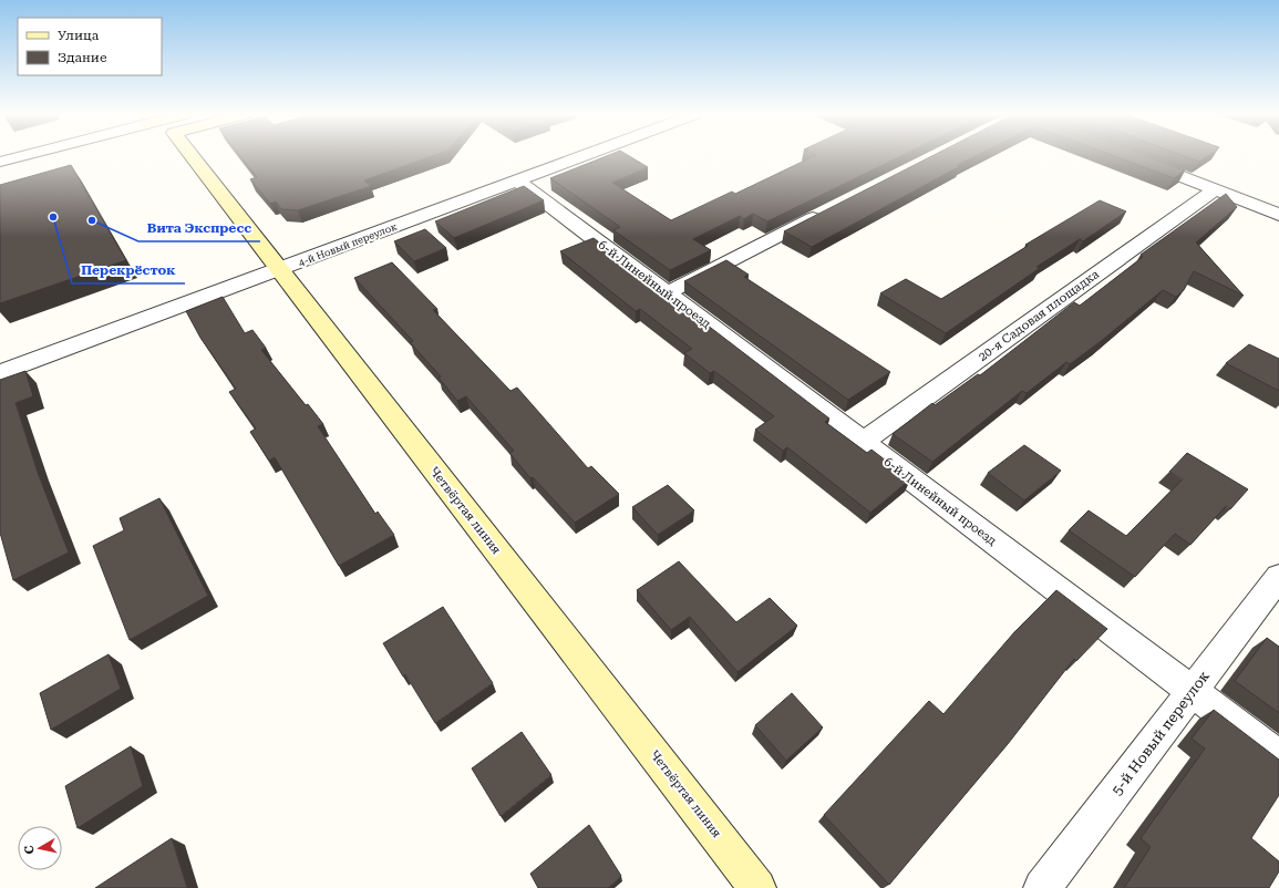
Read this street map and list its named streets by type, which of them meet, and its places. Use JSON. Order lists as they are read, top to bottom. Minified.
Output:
{"streets":{"street":["4-й Новый переулок","6-й Линейный проезд","20-я Садовая площадка","Четвёртая линия","5-й Новый переулок"]},"crossings":[["4-й Новый переулок","6-й Линейный проезд"],["4-й Новый переулок","Четвёртая линия"],["6-й Линейный проезд","20-я Садовая площадка"],["6-й Линейный проезд","5-й Новый переулок"]],"places":["Перекрёсток","Вита Экспресс"],"legend":["Улица","Здание"],"north":"left"}
